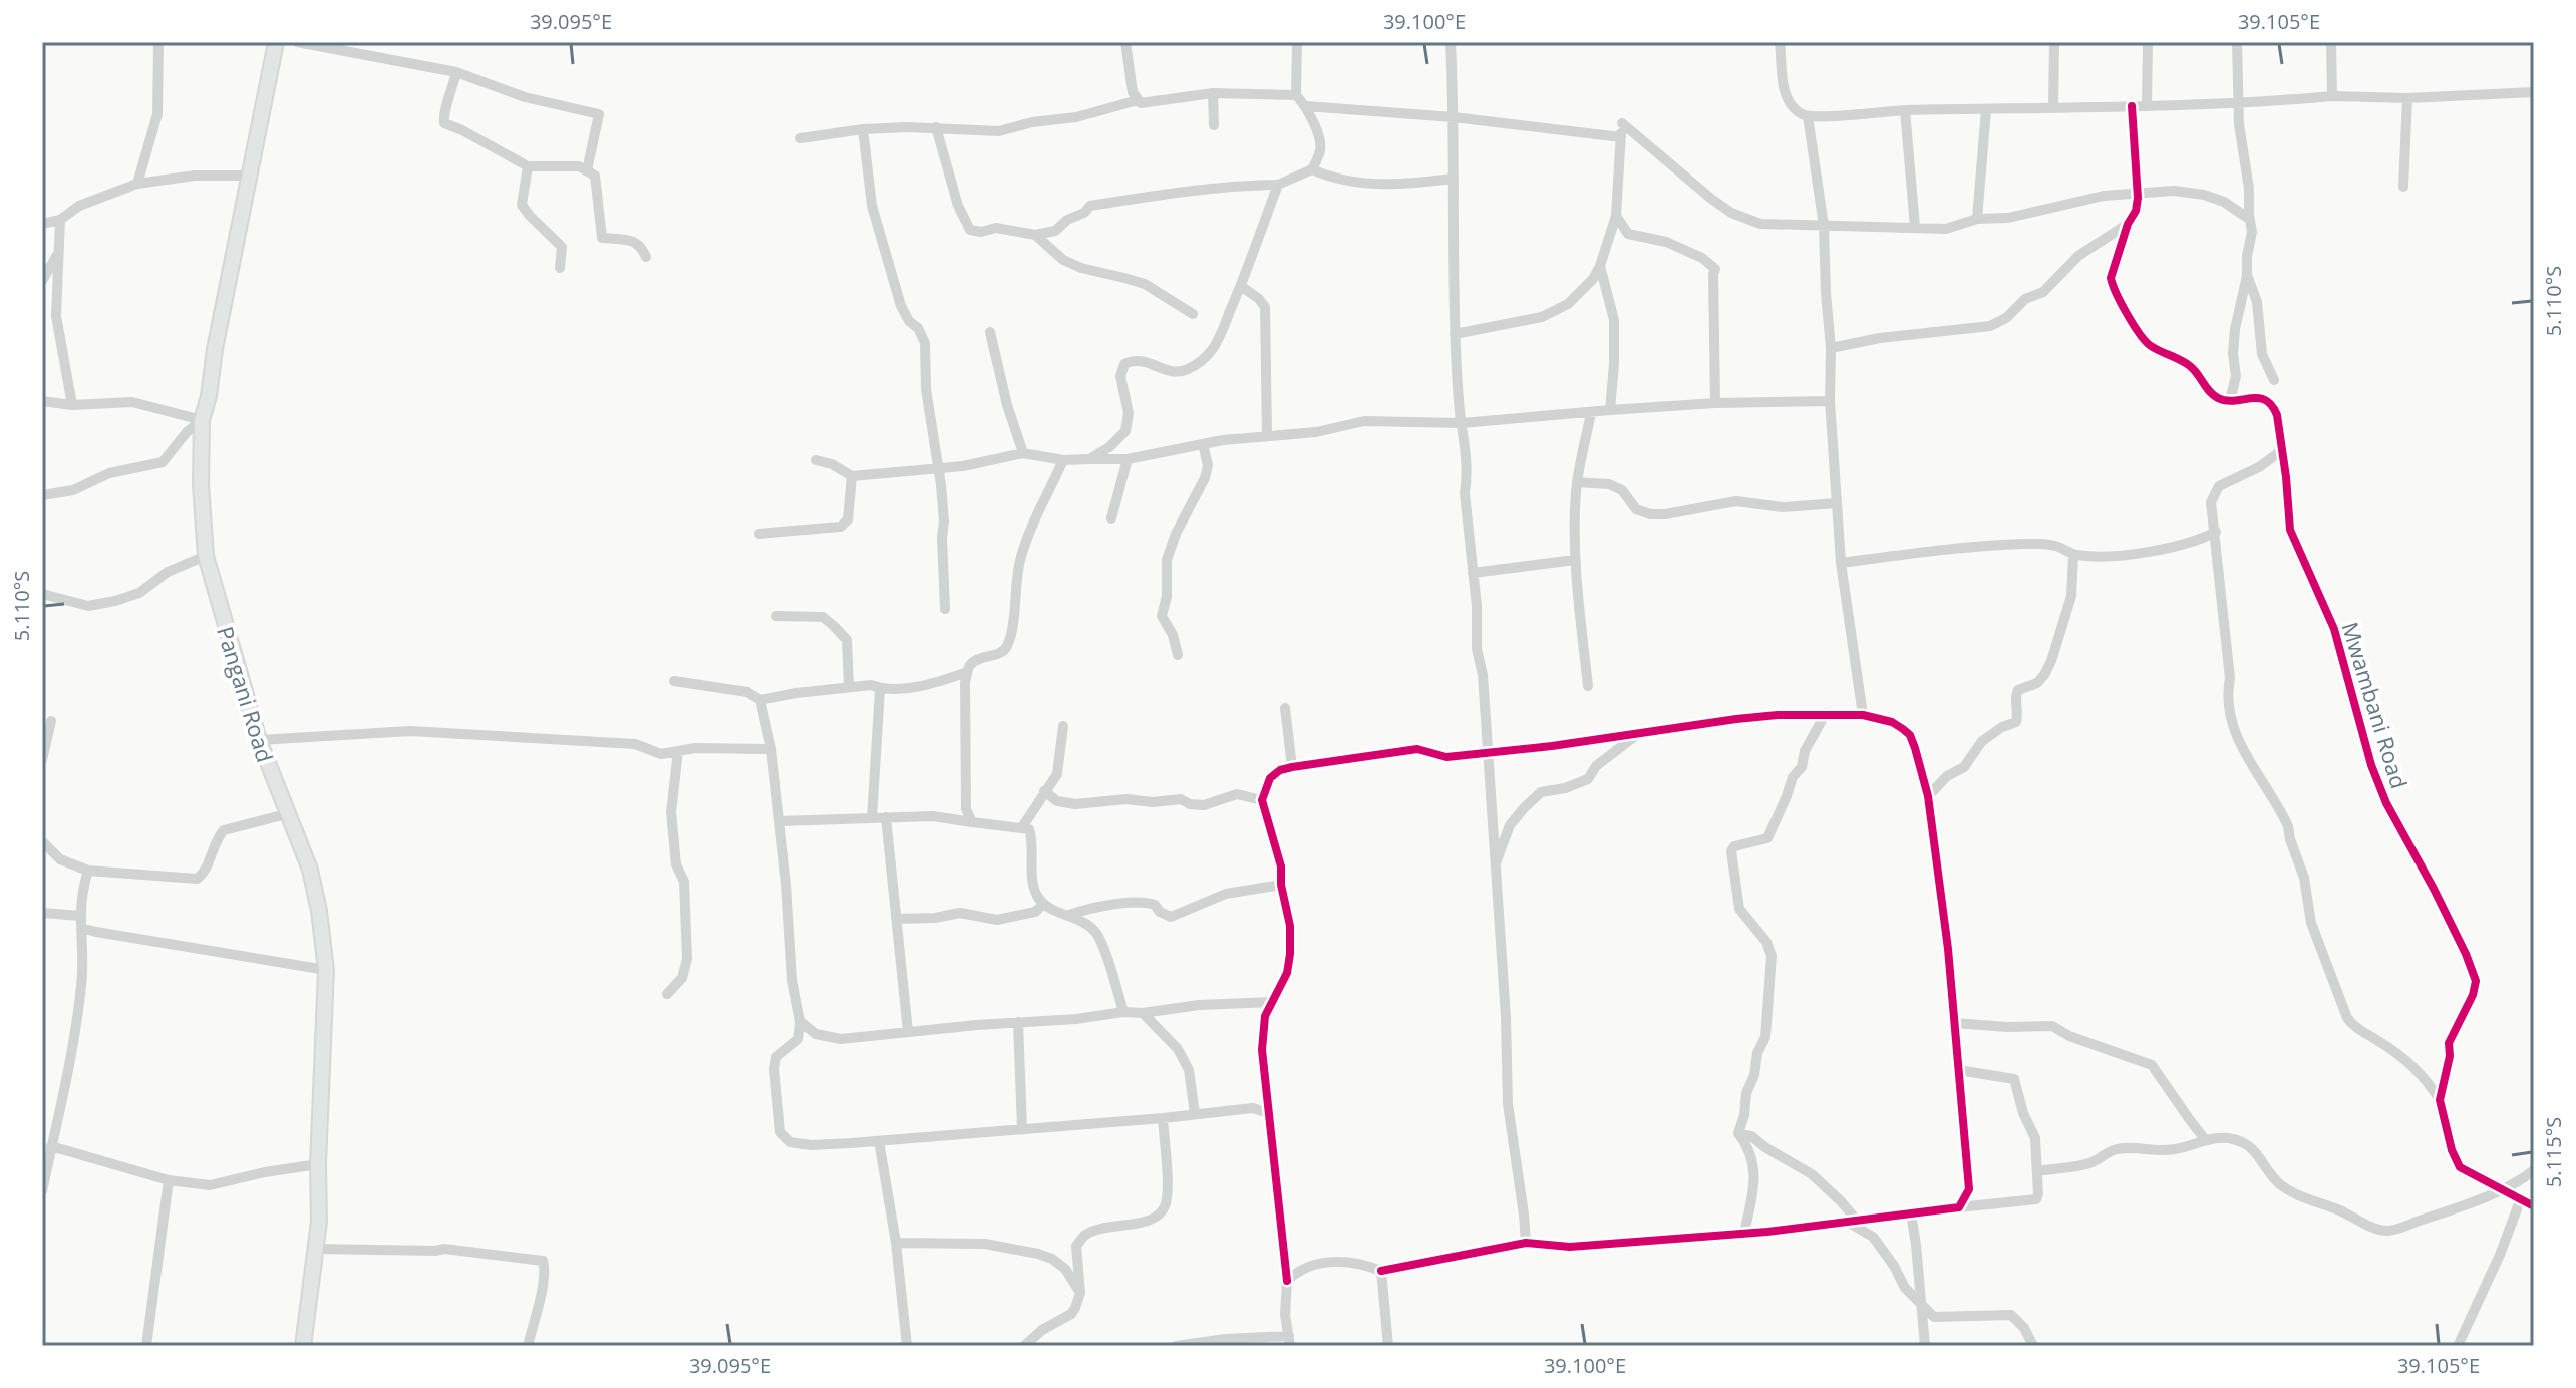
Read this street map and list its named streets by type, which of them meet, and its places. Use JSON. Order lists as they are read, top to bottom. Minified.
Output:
{"streets":{"main road":["Pangani Road"],"street":["Mwambani Road"]},"coordinates":["39.095°E","39.100°E","39.105°E","5.110°S","5.115°S"]}
